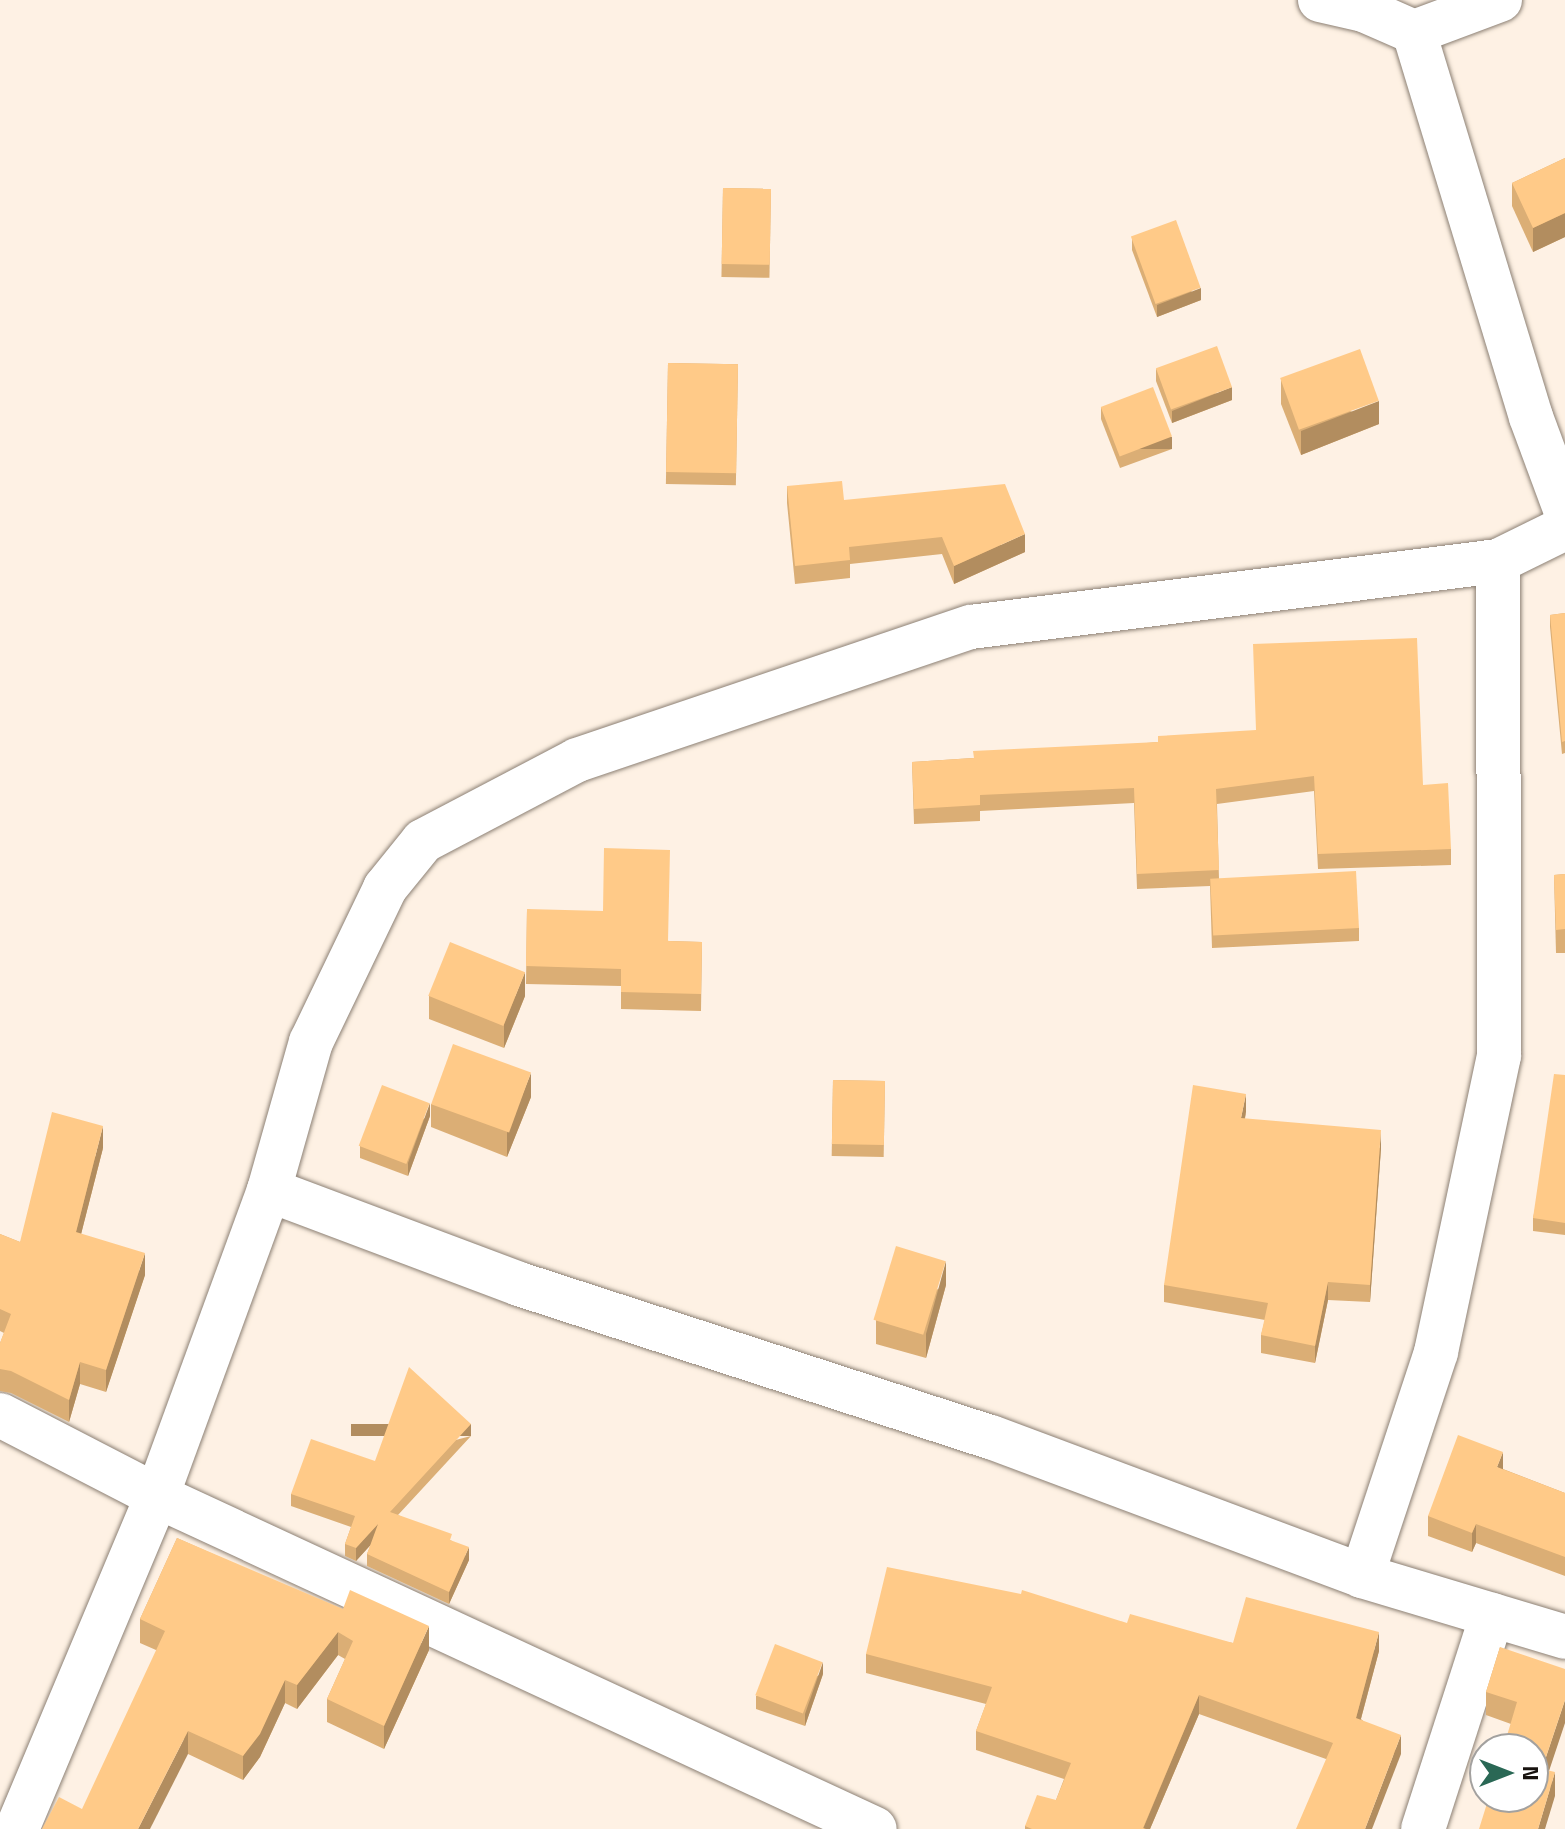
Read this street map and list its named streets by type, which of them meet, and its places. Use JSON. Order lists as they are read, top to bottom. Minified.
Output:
{"north":"right"}
